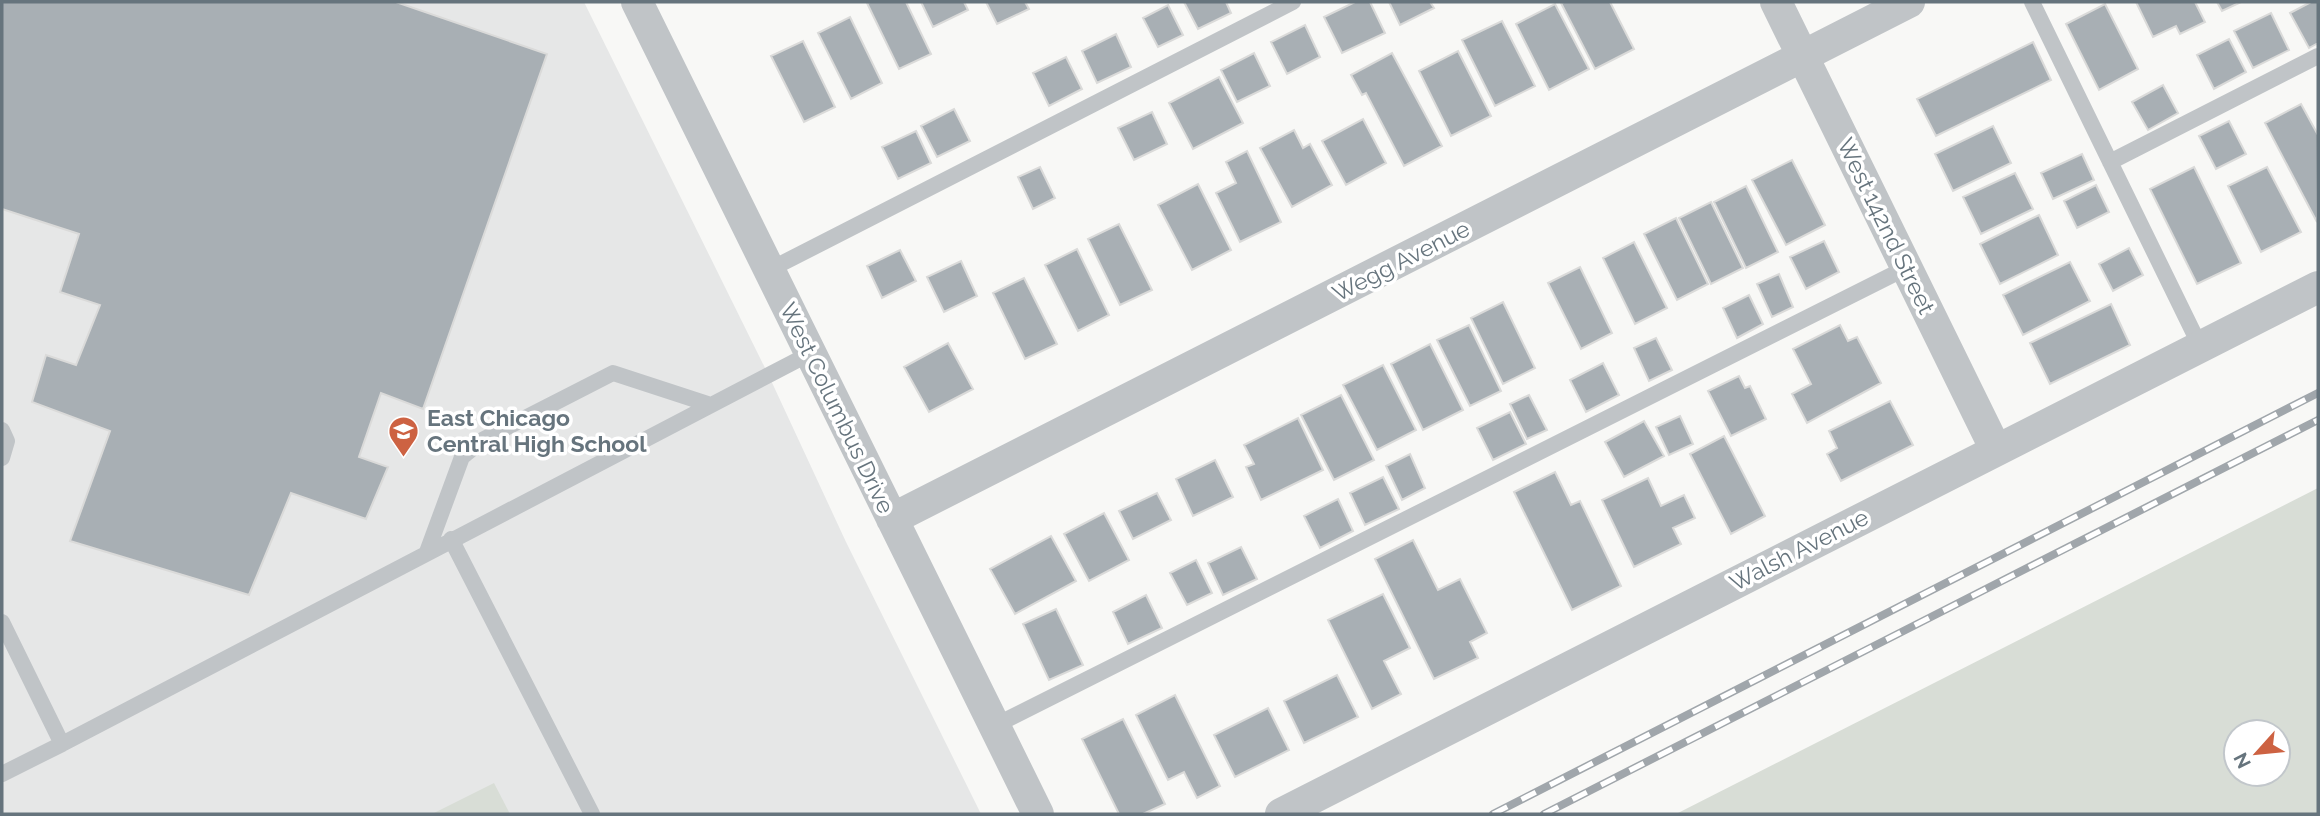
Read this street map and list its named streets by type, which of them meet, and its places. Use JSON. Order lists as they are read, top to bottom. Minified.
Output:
{"streets":{"street":["West 142nd Street","Wegg Avenue","West Columbus Drive","Walsh Avenue"]},"crossings":[["West 142nd Street","Wegg Avenue"],["West 142nd Street","Walsh Avenue"],["Wegg Avenue","West Columbus Drive"]],"places":{"school or university":["East Chicago Central High School"]},"north":"bottom left"}
